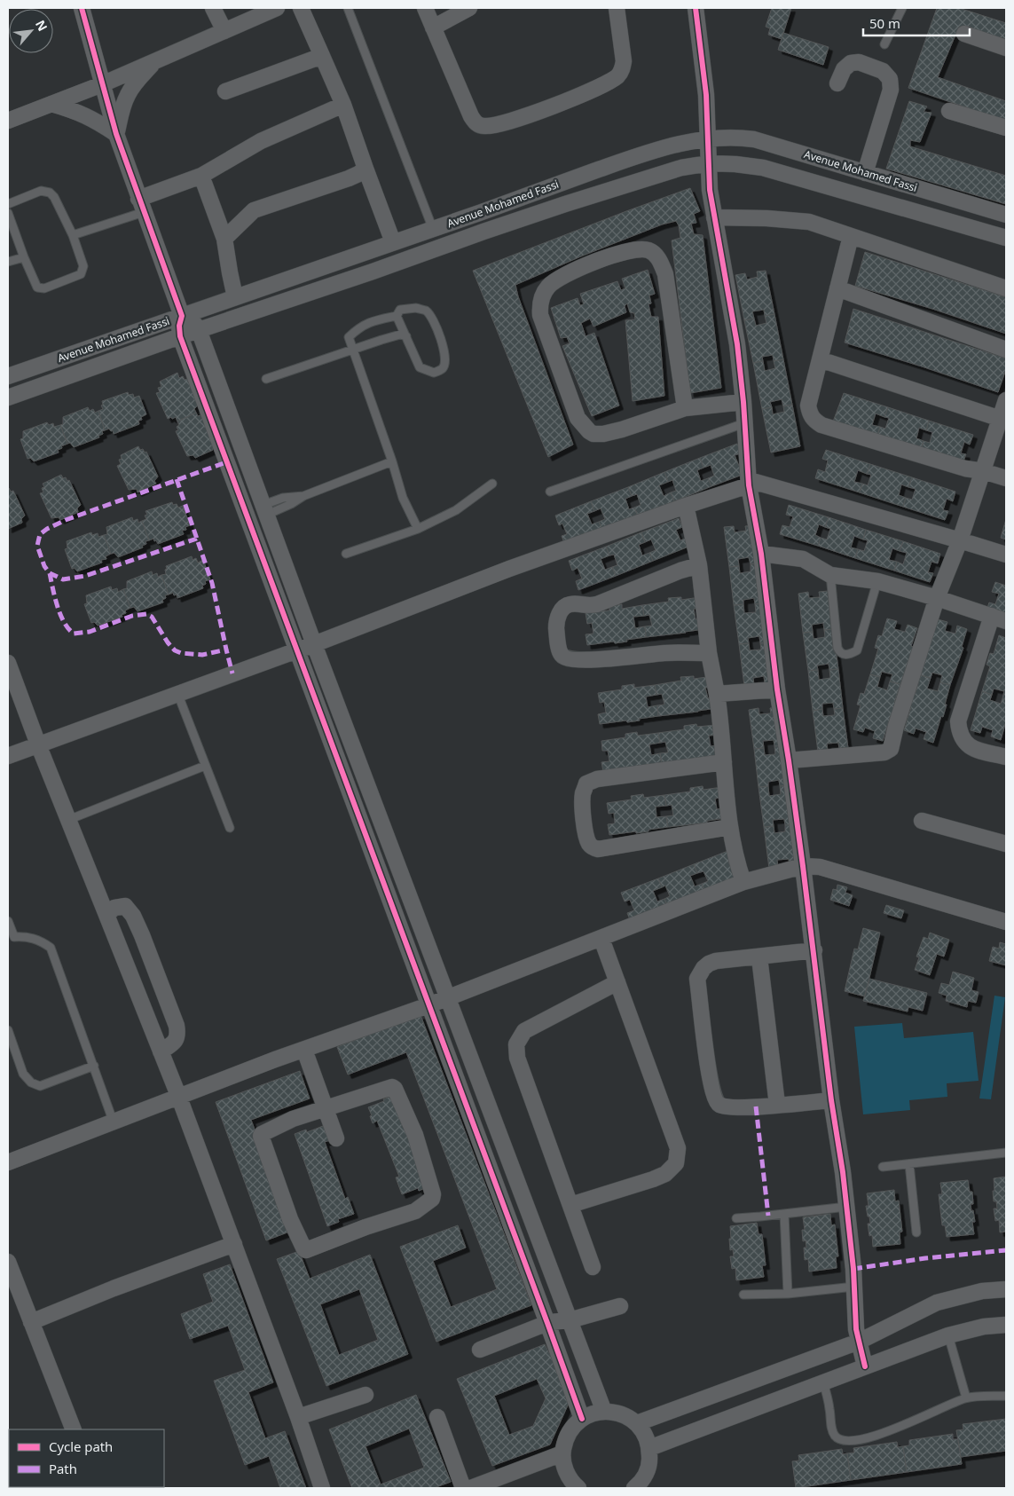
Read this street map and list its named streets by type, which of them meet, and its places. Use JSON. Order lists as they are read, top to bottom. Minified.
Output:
{"streets":{"street":["Avenue Mohamed Fassi"]},"legend":["Cycle path","Path"],"scale_bar":"50 m","north":"top right"}
